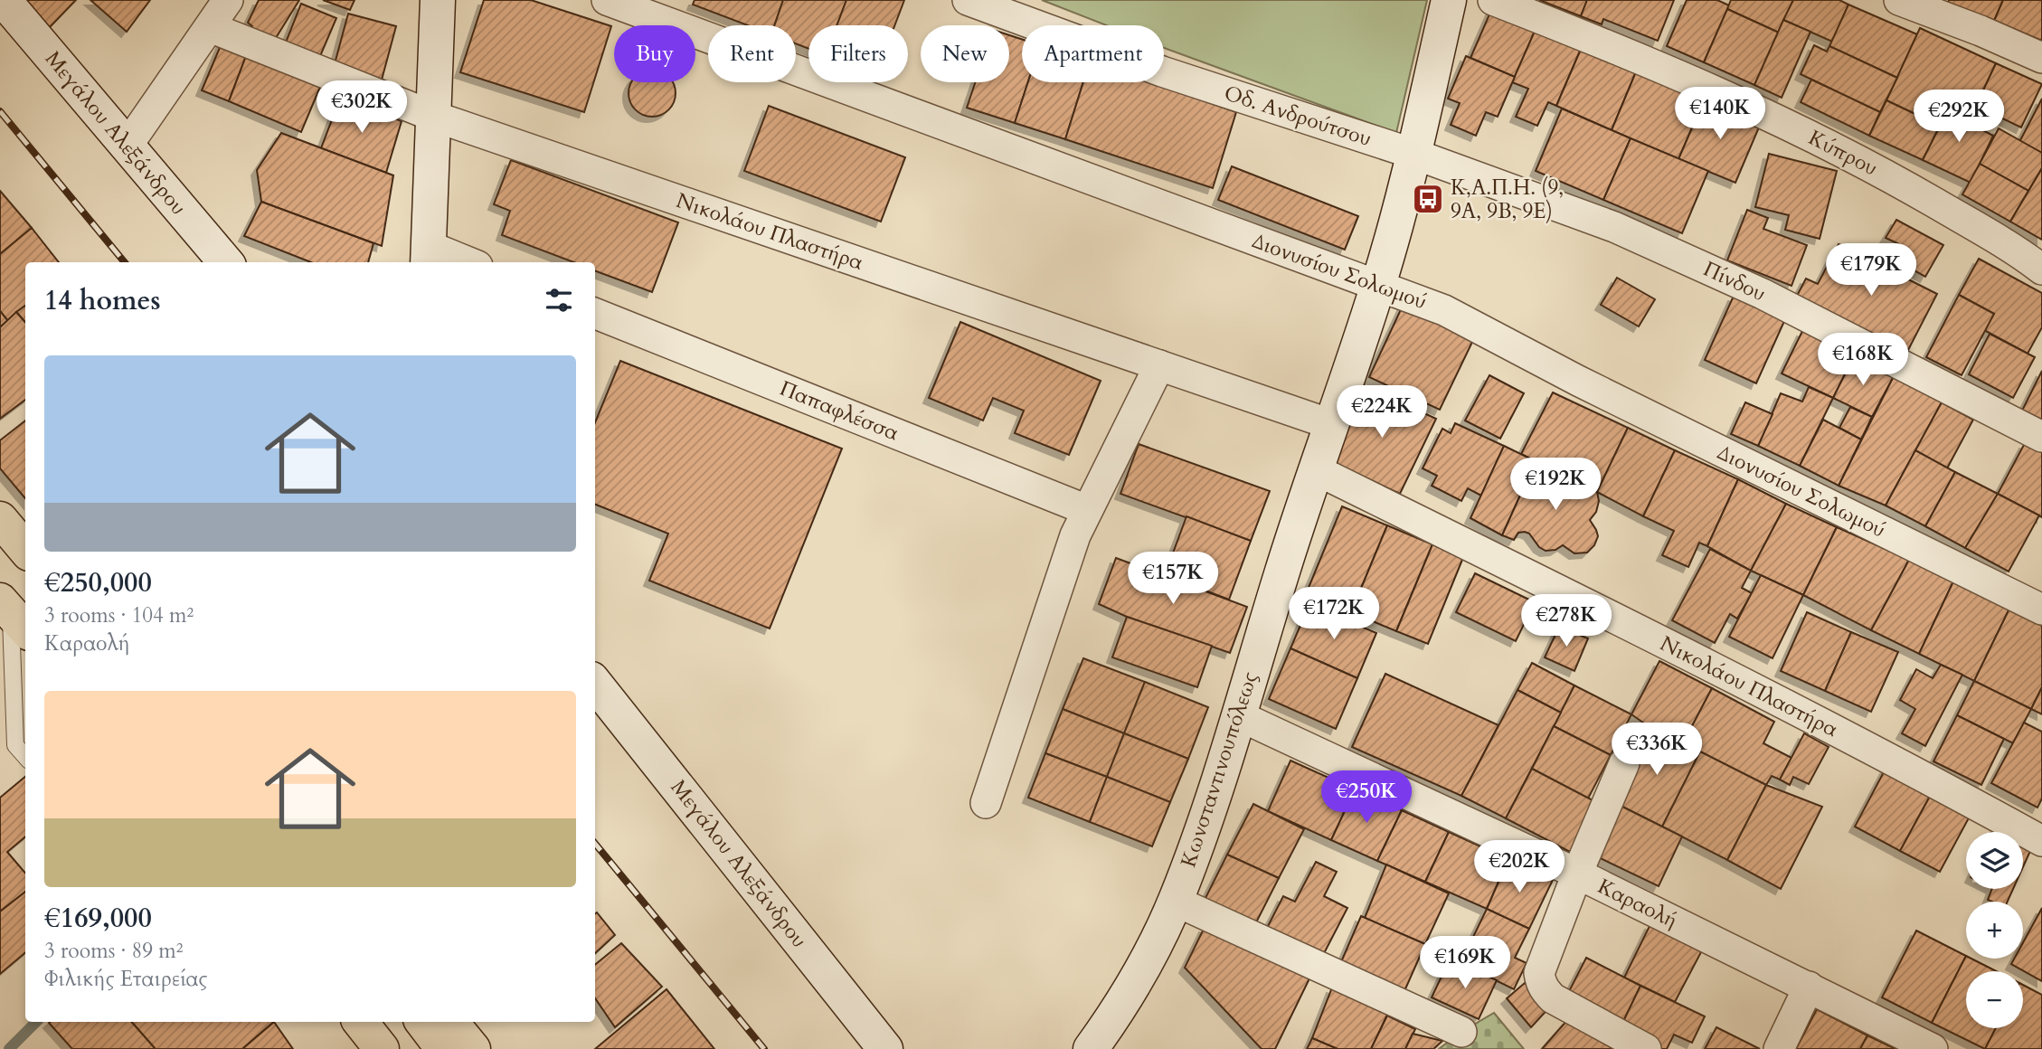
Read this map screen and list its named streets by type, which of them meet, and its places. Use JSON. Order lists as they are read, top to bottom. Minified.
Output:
{"streets":{"street":["Οδ. Ανδρούτσου","Μεγάλου Αλεξάνδρου","Κύπρου","Νικολάου Πλαστήρα","Διονυσίου Σολωμού","Πίνδου","Παπαφλέσσα","Κωνσταντινουπόλεως","Καραολή"]},"crossings":[["Οδ. Ανδρούτσου","Πίνδου"],["Οδ. Ανδρούτσου","Κωνσταντινουπόλεως"],["Νικολάου Πλαστήρα","Κωνσταντινουπόλεως"],["Διονυσίου Σολωμού","Κωνσταντινουπόλεως"],["Πίνδου","Κωνσταντινουπόλεως"],["Κωνσταντινουπόλεως","Καραολή"]],"places":{"bus stop":["Κ,Α.Π.Η. (9, 9Α, 9Β, 9Ε)"]},"page":{"chip":["Buy","Rent","Filters","New","Apartment"],"price":["€302K","€140K","€292K","€179K","€168K","€224K","€192K","€157K","€172K","€278K","€336K","€250K","€202K","€169K"],"heading":"14 homes","list":[{"name":"€250,000","note":"3 rooms · 104 m² · Καραολή"},{"name":"€169,000","note":"3 rooms · 89 m² · Φιλικής Εταιρείας"}],"map_buttons":["+","−"]}}
